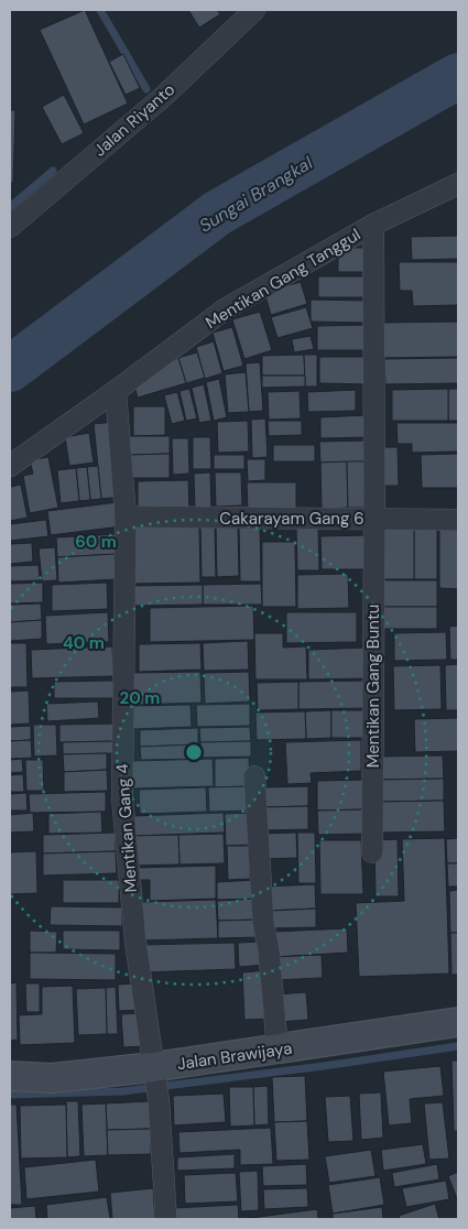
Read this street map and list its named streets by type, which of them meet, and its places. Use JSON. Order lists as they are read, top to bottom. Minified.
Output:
{"streets":{"main road":["Jalan Brawijaya"],"street":["Jalan Riyanto","Mentikan Gang Tanggul","Cakarayam Gang 6","Mentikan Gang Buntu","Mentikan Gang 4"]},"crossings":[["Mentikan Gang Tanggul","Mentikan Gang 4"],["Cakarayam Gang 6","Mentikan Gang Buntu"],["Cakarayam Gang 6","Mentikan Gang 4"],["Mentikan Gang 4","Jalan Brawijaya"]],"water":["Sungai Brangkal"],"rings":["60 m","40 m","20 m"]}
